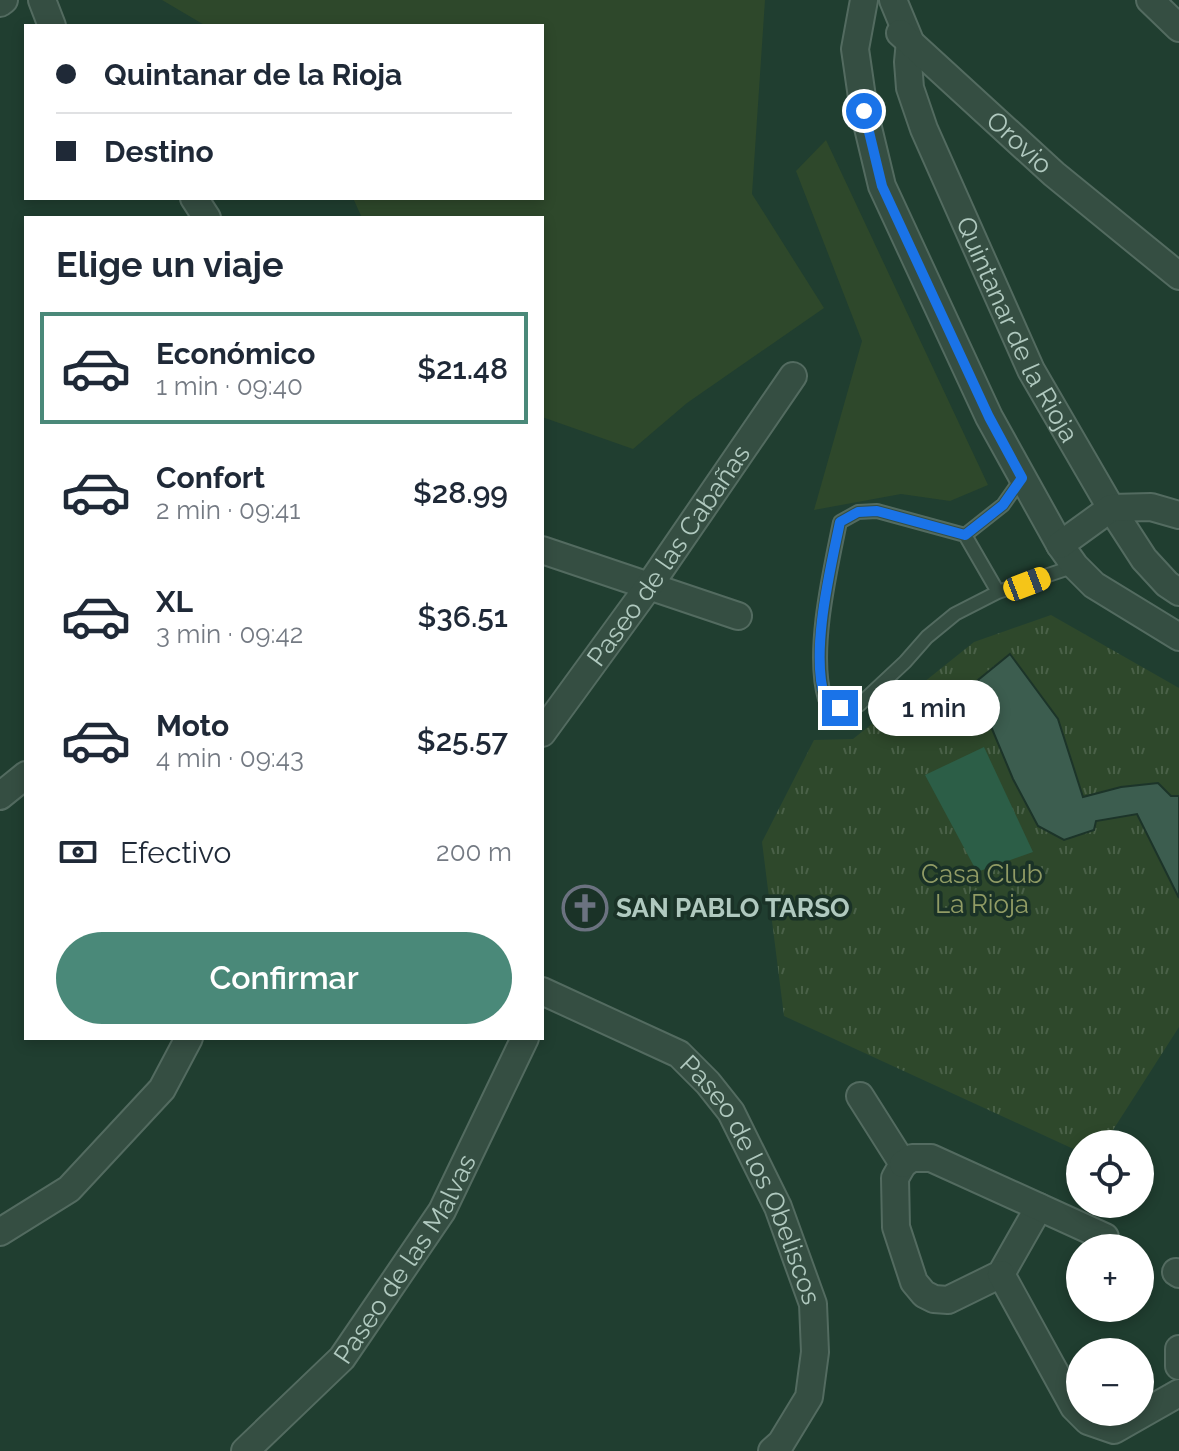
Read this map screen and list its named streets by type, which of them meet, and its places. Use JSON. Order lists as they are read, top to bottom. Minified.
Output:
{"streets":{"street":["Orovio","Quintanar de la Rioja","Paseo de las Cabañas","Paseo de los Obeliscos","Paseo de las Malvas"]},"crossings":[["Orovio","Quintanar de la Rioja"]],"parks":["Casa Club La Rioja"],"places":{"church":["SAN PABLO TARSO"]},"page":{"banner":["Quintanar de la Rioja","Destino"],"heading":"Elige un viaje","list":[{"name":"Económico","note":"1 min · 09:40","value":"$21.48"},{"name":"Confort","note":"2 min · 09:41","value":"$28.99"},{"name":"XL","note":"3 min · 09:42","value":"$36.51"},{"name":"Moto","note":"4 min · 09:43","value":"$25.57"}],"bubble":"1 min","pay":["Efectivo","200 m"],"buttons":"Confirmar","map_buttons":["+","−"]}}
